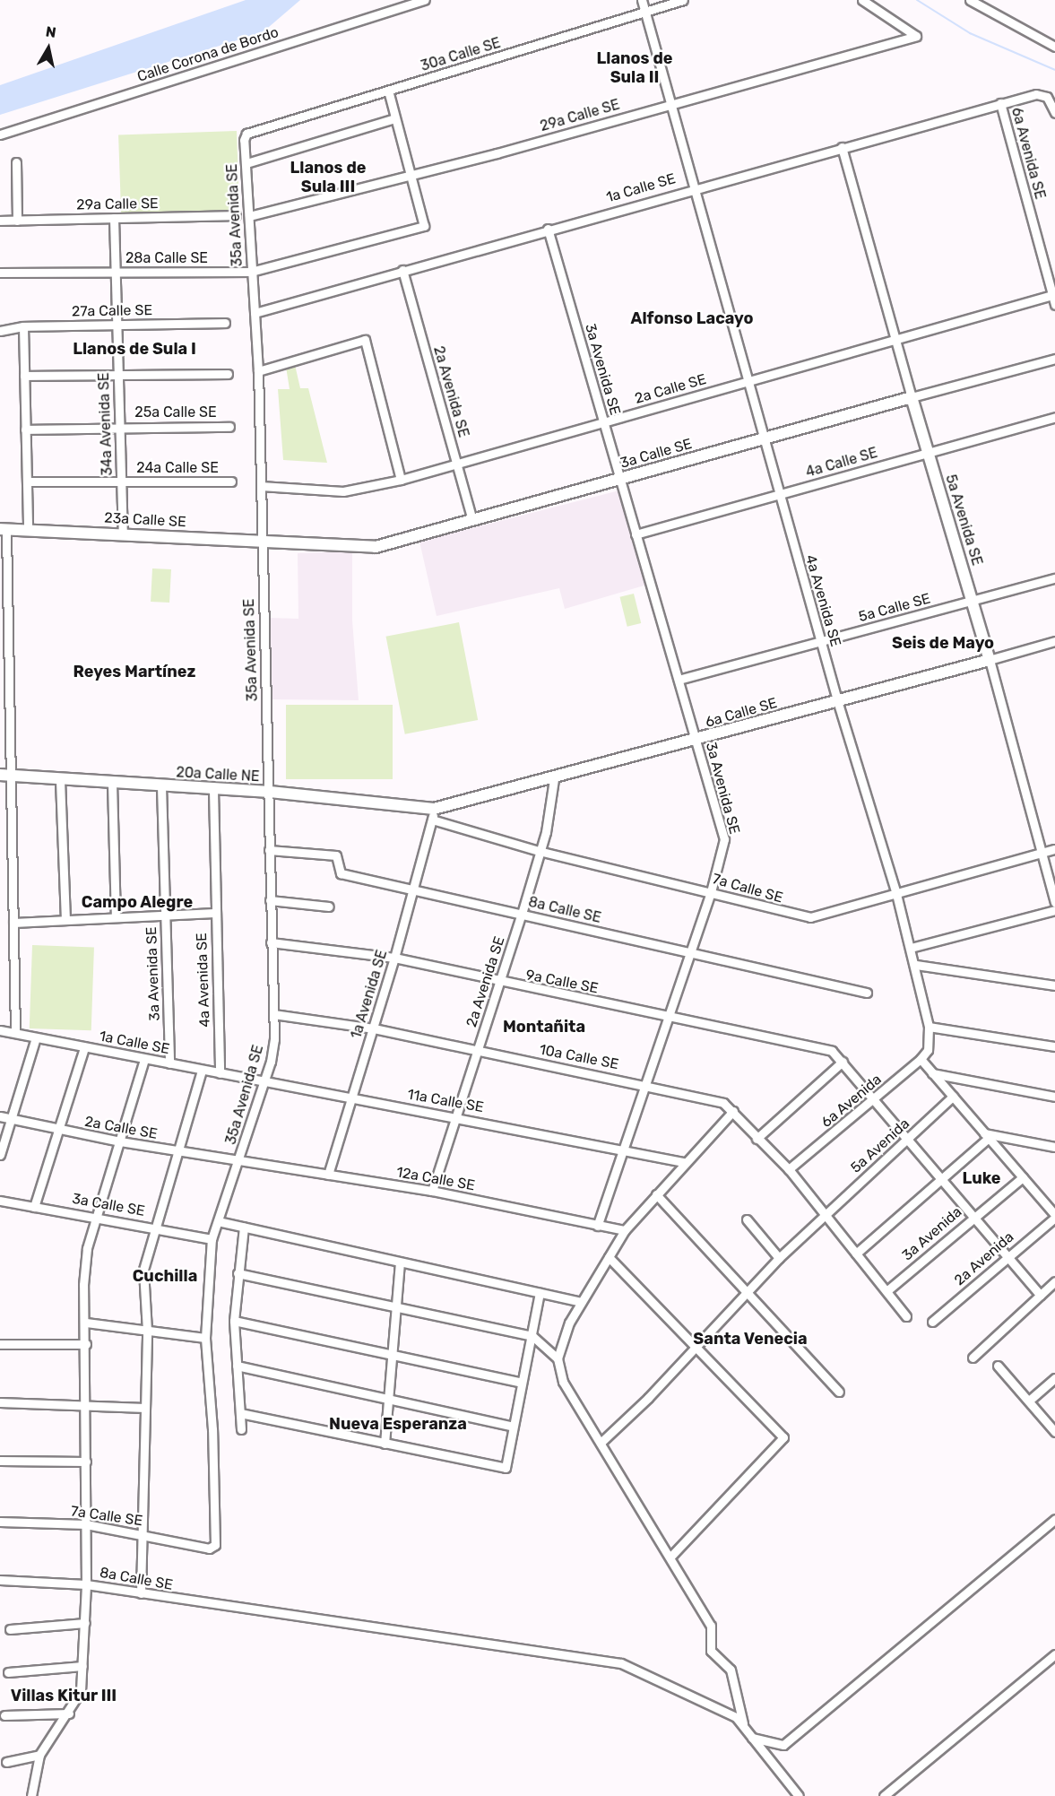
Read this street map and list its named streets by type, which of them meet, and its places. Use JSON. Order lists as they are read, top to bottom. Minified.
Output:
{"streets":{"street":["Calle Corona de Bordo","30a Calle SE","29a Calle SE","6a Avenida SE","1a Calle SE","35a Avenida SE","28a Calle SE","27a Calle SE","3a Avenida SE","2a Calle SE","2a Avenida SE","25a Calle SE","34a Avenida SE","3a Calle SE","4a Calle SE","24a Calle SE","23a Calle SE","5a Avenida SE","4a Avenida SE","5a Calle SE","6a Calle SE","20a Calle NE","7a Calle SE","8a Calle SE","9a Calle SE","1a Avenida SE","10a Calle SE","11a Calle SE","6a Avenida","5a Avenida","12a Calle SE","3a Avenida","2a Avenida"]},"crossings":[["30a Calle SE","35a Avenida SE"],["30a Calle SE","4a Avenida SE"],["29a Calle SE","35a Avenida SE"],["29a Calle SE","28a Calle SE"],["29a Calle SE","34a Avenida SE"],["29a Calle SE","4a Avenida SE"],["6a Avenida SE","1a Calle SE"],["6a Avenida SE","2a Calle SE"],["1a Calle SE","35a Avenida SE"],["1a Calle SE","3a Avenida SE"],["1a Calle SE","2a Avenida SE"],["1a Calle SE","5a Avenida SE"],["1a Calle SE","4a Avenida SE"],["1a Calle SE","11a Calle SE"],["35a Avenida SE","28a Calle SE"],["35a Avenida SE","2a Calle SE"],["35a Avenida SE","3a Calle SE"],["35a Avenida SE","23a Calle SE"],["35a Avenida SE","20a Calle NE"],["35a Avenida SE","7a Calle SE"],["35a Avenida SE","8a Calle SE"],["35a Avenida SE","9a Calle SE"],["35a Avenida SE","10a Calle SE"],["35a Avenida SE","11a Calle SE"],["35a Avenida SE","12a Calle SE"],["28a Calle SE","34a Avenida SE"],["27a Calle SE","34a Avenida SE"],["3a Avenida SE","2a Calle SE"],["3a Avenida SE","3a Calle SE"],["3a Avenida SE","4a Calle SE"],["3a Avenida SE","5a Calle SE"],["3a Avenida SE","6a Calle SE"],["3a Avenida SE","20a Calle NE"],["3a Avenida SE","7a Calle SE"],["3a Avenida SE","8a Calle SE"],["3a Avenida SE","9a Calle SE"],["3a Avenida SE","10a Calle SE"],["3a Avenida SE","11a Calle SE"],["3a Avenida SE","12a Calle SE"],["2a Calle SE","2a Avenida SE"],["2a Calle SE","5a Avenida SE"],["2a Calle SE","4a Avenida SE"],["2a Calle SE","12a Calle SE"],["2a Avenida SE","3a Calle SE"],["2a Avenida SE","6a Calle SE"],["2a Avenida SE","7a Calle SE"],["2a Avenida SE","8a Calle SE"],["2a Avenida SE","9a Calle SE"],["2a Avenida SE","10a Calle SE"],["2a Avenida SE","11a Calle SE"],["2a Avenida SE","12a Calle SE"],["25a Calle SE","34a Avenida SE"],["34a Avenida SE","24a Calle SE"],["34a Avenida SE","23a Calle SE"],["3a Calle SE","23a Calle SE"],["3a Calle SE","5a Avenida SE"],["3a Calle SE","4a Avenida SE"],["4a Calle SE","5a Avenida SE"],["4a Calle SE","4a Avenida SE"],["5a Avenida SE","5a Calle SE"],["5a Avenida SE","6a Calle SE"],["5a Avenida SE","7a Calle SE"],["4a Avenida SE","5a Calle SE"],["4a Avenida SE","6a Calle SE"],["4a Avenida SE","20a Calle NE"],["4a Avenida SE","7a Calle SE"],["4a Avenida SE","6a Avenida"],["6a Calle SE","20a Calle NE"],["6a Calle SE","7a Calle SE"],["6a Calle SE","1a Avenida SE"],["20a Calle NE","7a Calle SE"],["20a Calle NE","1a Avenida SE"],["7a Calle SE","1a Avenida SE"],["8a Calle SE","1a Avenida SE"],["9a Calle SE","1a Avenida SE"],["9a Calle SE","6a Avenida"],["9a Calle SE","5a Avenida"],["9a Calle SE","3a Avenida"],["9a Calle SE","2a Avenida"],["1a Avenida SE","10a Calle SE"],["1a Avenida SE","11a Calle SE"],["1a Avenida SE","12a Calle SE"],["10a Calle SE","6a Avenida"],["10a Calle SE","5a Avenida"],["10a Calle SE","3a Avenida"]],"districts":["Llanos de Sula II","Llanos de Sula III","Alfonso Lacayo","Llanos de Sula I","Seis de Mayo","Reyes Martínez","Campo Alegre","Montañita","Luke","Cuchilla","Santa Venecia","Nueva Esperanza","Villas Kitur III"],"north":"top"}
